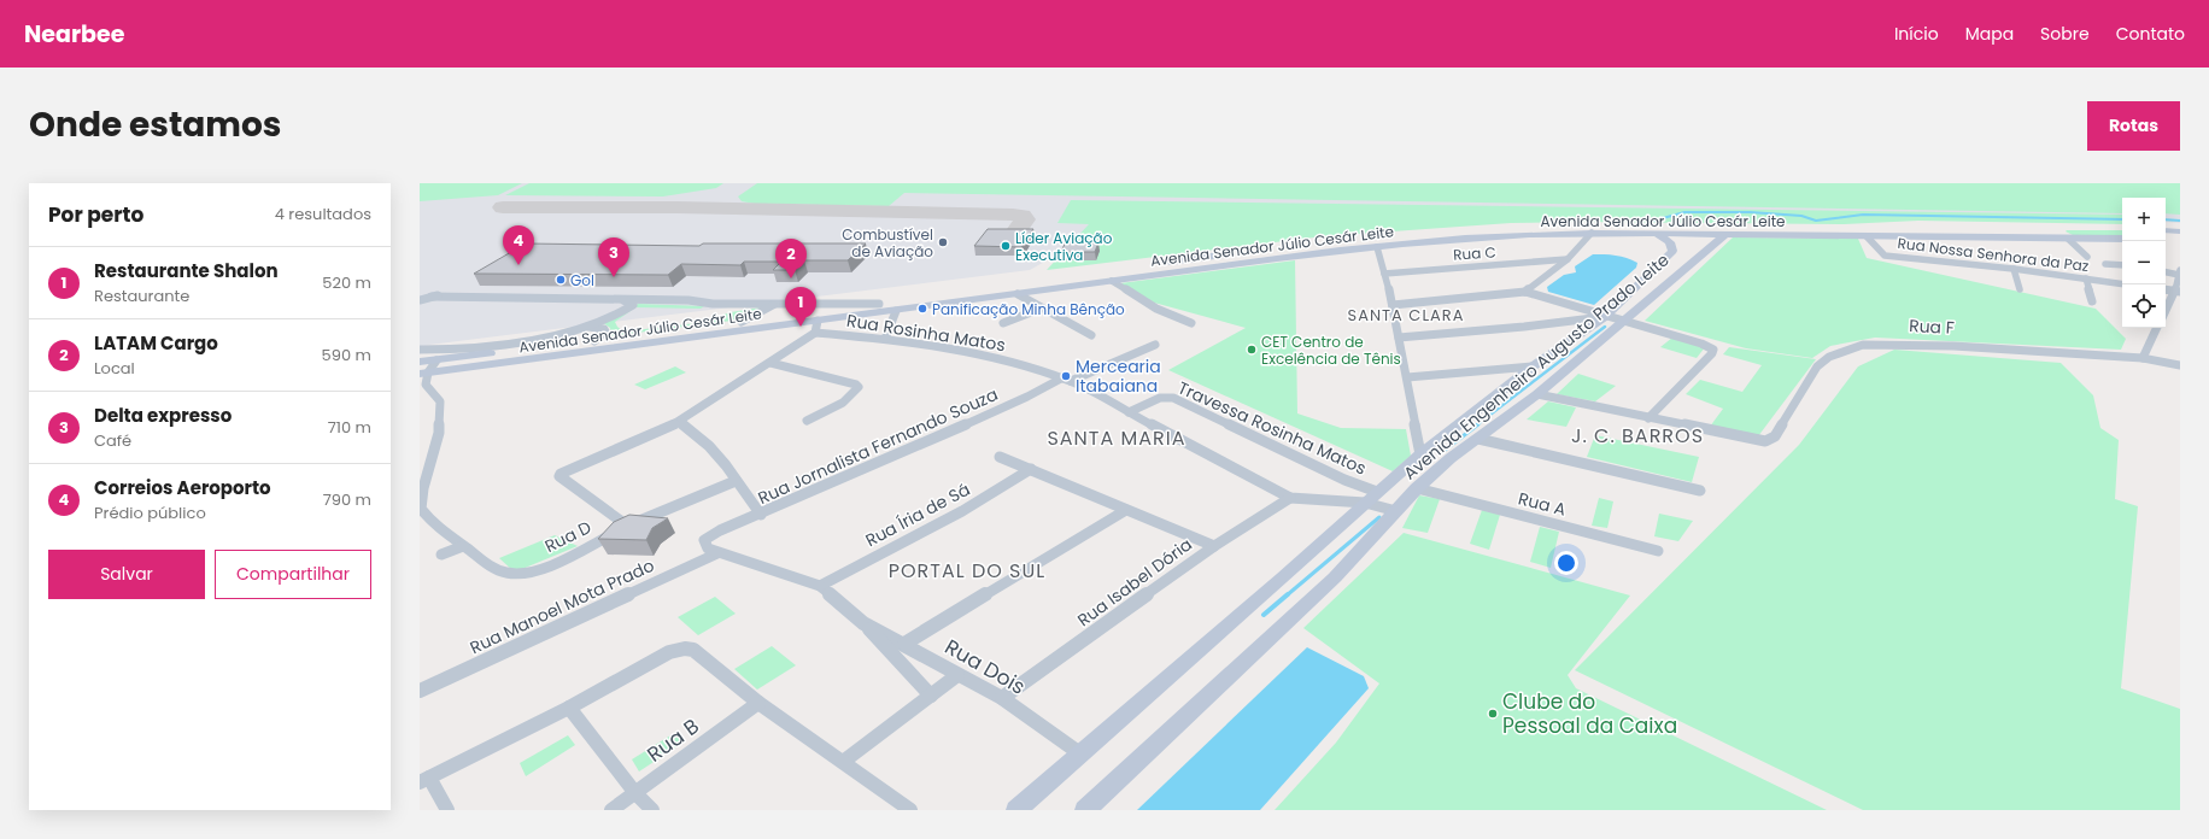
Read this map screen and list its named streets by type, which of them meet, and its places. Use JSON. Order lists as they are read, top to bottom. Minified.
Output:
{"streets":{"main road":["Avenida Senador Júlio Cesár Leite","Avenida Engenheiro Augusto Prado Leite"],"street":["Rua C","Rua Nossa Senhora da Paz","Rua F","Rua Rosinha Matos","Travessa Rosinha Matos","Rua Jornalista Fernando Souza","Rua A","Rua Íria de Sá","Rua D","Rua Isabel Dória","Rua Manoel Mota Prado","Rua Dois","Rua B"]},"crossings":[["Avenida Senador Júlio Cesár Leite","Rua Nossa Senhora da Paz"],["Avenida Senador Júlio Cesár Leite","Avenida Engenheiro Augusto Prado Leite"],["Rua Rosinha Matos","Travessa Rosinha Matos"],["Rua Rosinha Matos","Rua Jornalista Fernando Souza"],["Rua Rosinha Matos","Rua Isabel Dória"],["Avenida Engenheiro Augusto Prado Leite","Travessa Rosinha Matos"],["Avenida Engenheiro Augusto Prado Leite","Rua A"],["Avenida Engenheiro Augusto Prado Leite","Rua Dois"],["Rua Jornalista Fernando Souza","Rua Dois"],["Rua Íria de Sá","Rua Dois"],["Rua Isabel Dória","Rua Dois"],["Rua Manoel Mota Prado","Rua Dois"]],"districts":["SANTA CLARA","J. C. BARROS","SANTA MARIA","PORTAL DO SUL"],"places":["Combustível de Aviação","Líder Aviação Executiva","Gol","Panificação Minha Bênção","CET Centro de Excelência de Tênis","Mercearia Itabaiana","Clube do Pessoal da Caixa"],"page":{"header":"Nearbee","nav":["Início","Mapa","Sobre","Contato"],"title":"Onde estamos","buttons":["Rotas",["Salvar","Compartilhar"]],"heading":["Por perto","4 resultados"],"map_buttons":["+","−"],"pins":["4","3","2","1"],"list":[{"mark":"1","name":"Restaurante Shalon","note":"Restaurante","value":"520 m"},{"mark":"2","name":"LATAM Cargo","note":"Local","value":"590 m"},{"mark":"3","name":"Delta expresso","note":"Café","value":"710 m"},{"mark":"4","name":"Correios Aeroporto","note":"Prédio público","value":"790 m"}]}}
